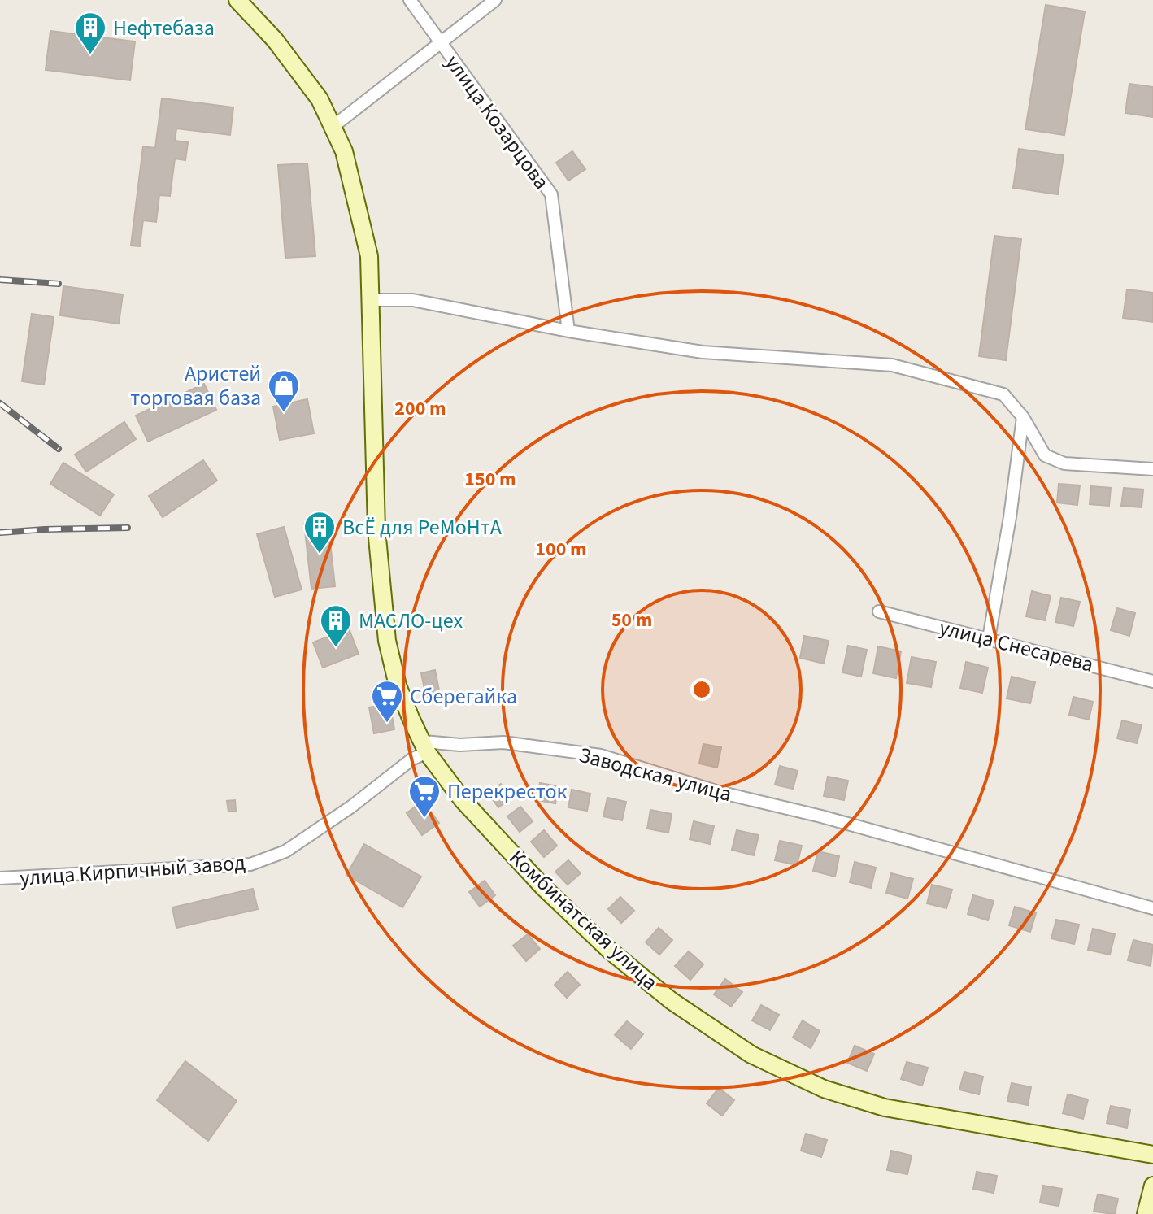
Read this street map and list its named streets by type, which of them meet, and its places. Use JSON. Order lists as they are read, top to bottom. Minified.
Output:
{"streets":{"main road":["Комбинатская улица"],"street":["улица Козарцова","улица Снесарева","Заводская улица","улица Кирпичный завод"]},"crossings":[["Заводская улица","улица Кирпичный завод"],["Заводская улица","Комбинатская улица"],["улица Кирпичный завод","Комбинатская улица"]],"places":{"building":["Нефтебаза","ВсЁ для РеМоНтА","МАСЛО-цех"],"shop":["Аристей торговая база"],"supermarket":["Сберегайка","Перекресток"]},"rings":["200 m","150 m","100 m","50 m"]}
